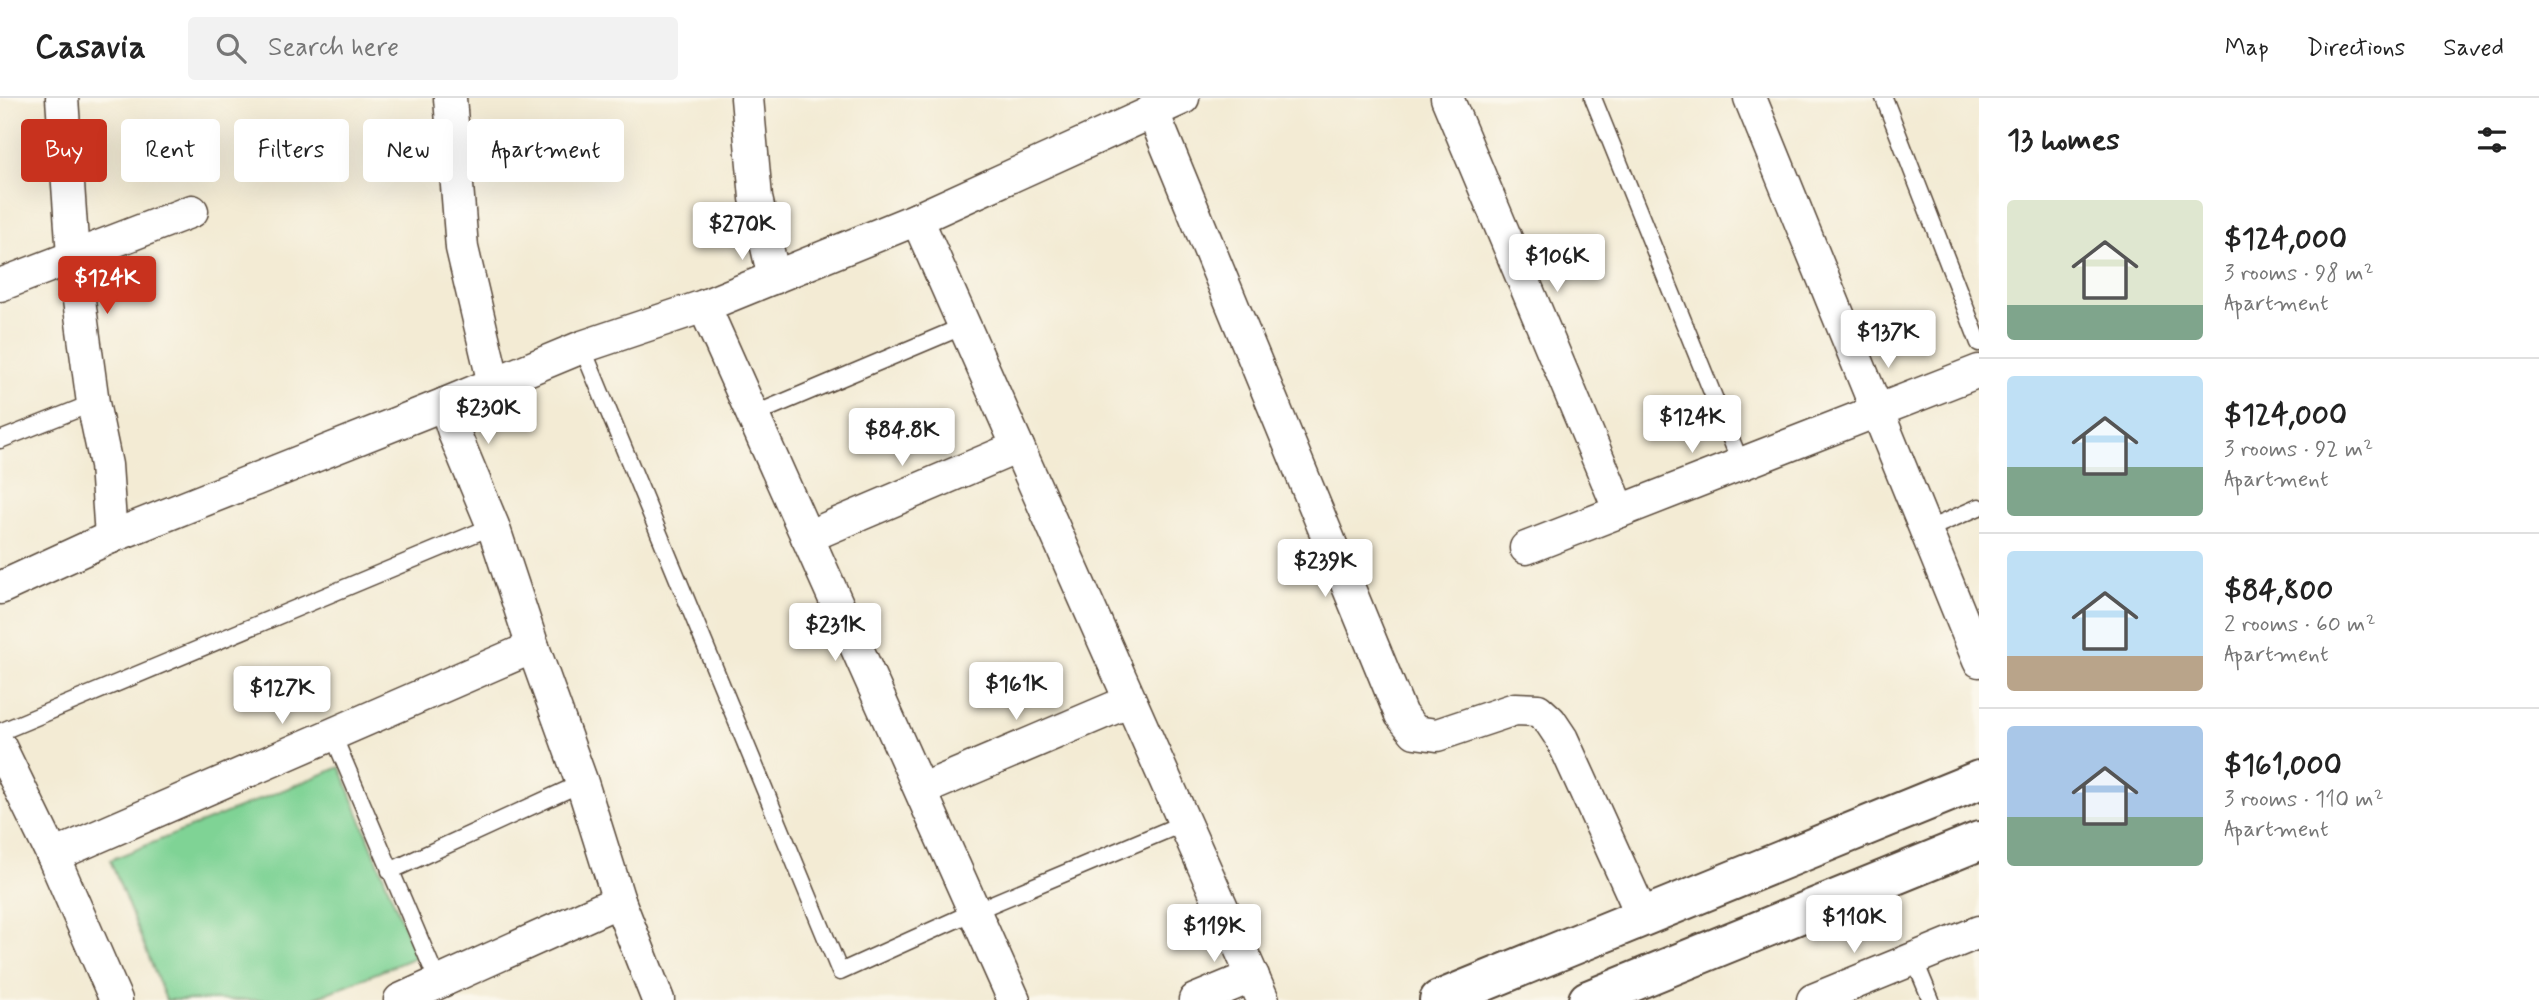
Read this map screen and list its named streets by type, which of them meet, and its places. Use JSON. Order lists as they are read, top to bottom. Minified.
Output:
{"page":{"header":"Casavia","search":"Search here","nav":["Map","Directions","Saved"],"heading":"13 homes","chip":["Buy","Rent","Filters","New","Apartment"],"list":[{"name":"$124,000","note":"3 rooms · 98 m² · Apartment"},{"name":"$124,000","note":"3 rooms · 92 m² · Apartment"},{"name":"$84,800","note":"2 rooms · 60 m² · Apartment"},{"name":"$161,000","note":"3 rooms · 110 m² · Apartment"}],"price":["$270K","$106K","$124K","$137K","$230K","$124K","$84.8K","$239K","$231K","$161K","$127K","$110K","$119K"]}}
